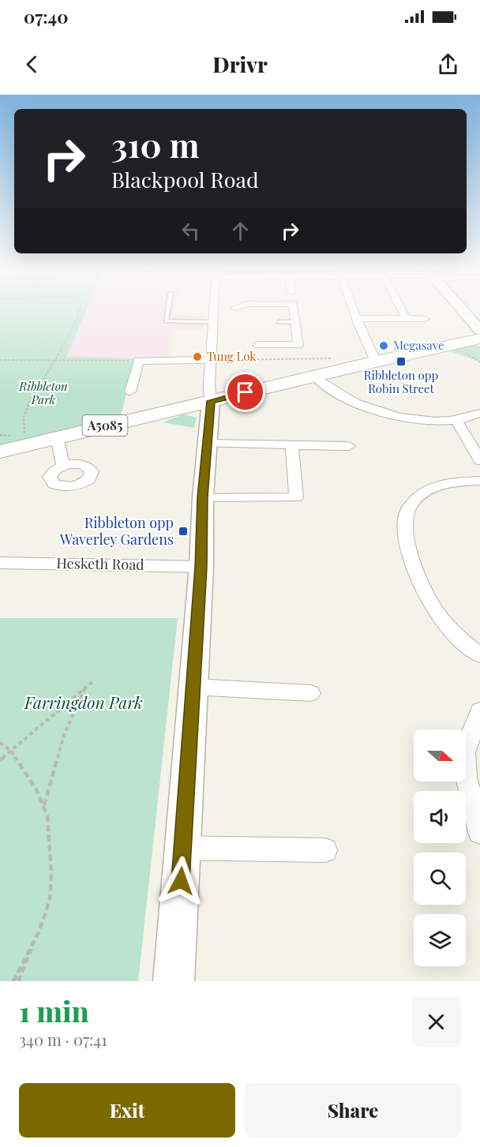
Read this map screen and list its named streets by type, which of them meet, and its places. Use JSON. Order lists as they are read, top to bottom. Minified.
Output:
{"streets":{"highway":["A5085"],"street":["Hesketh Road"]},"parks":["Ribbleton Park","Farringdon Park"],"places":{"other":["Megasave","Tung Lok"],"transit":["Ribbleton opp Robin Street","Ribbleton opp Waverley Gardens"]},"north":"right","page":{"status":"07:40","header":"Drivr","turn":["310 m","Blackpool Road"],"heading":["1 min","340 m · 07:41"],"buttons":["Exit","Share"]}}
